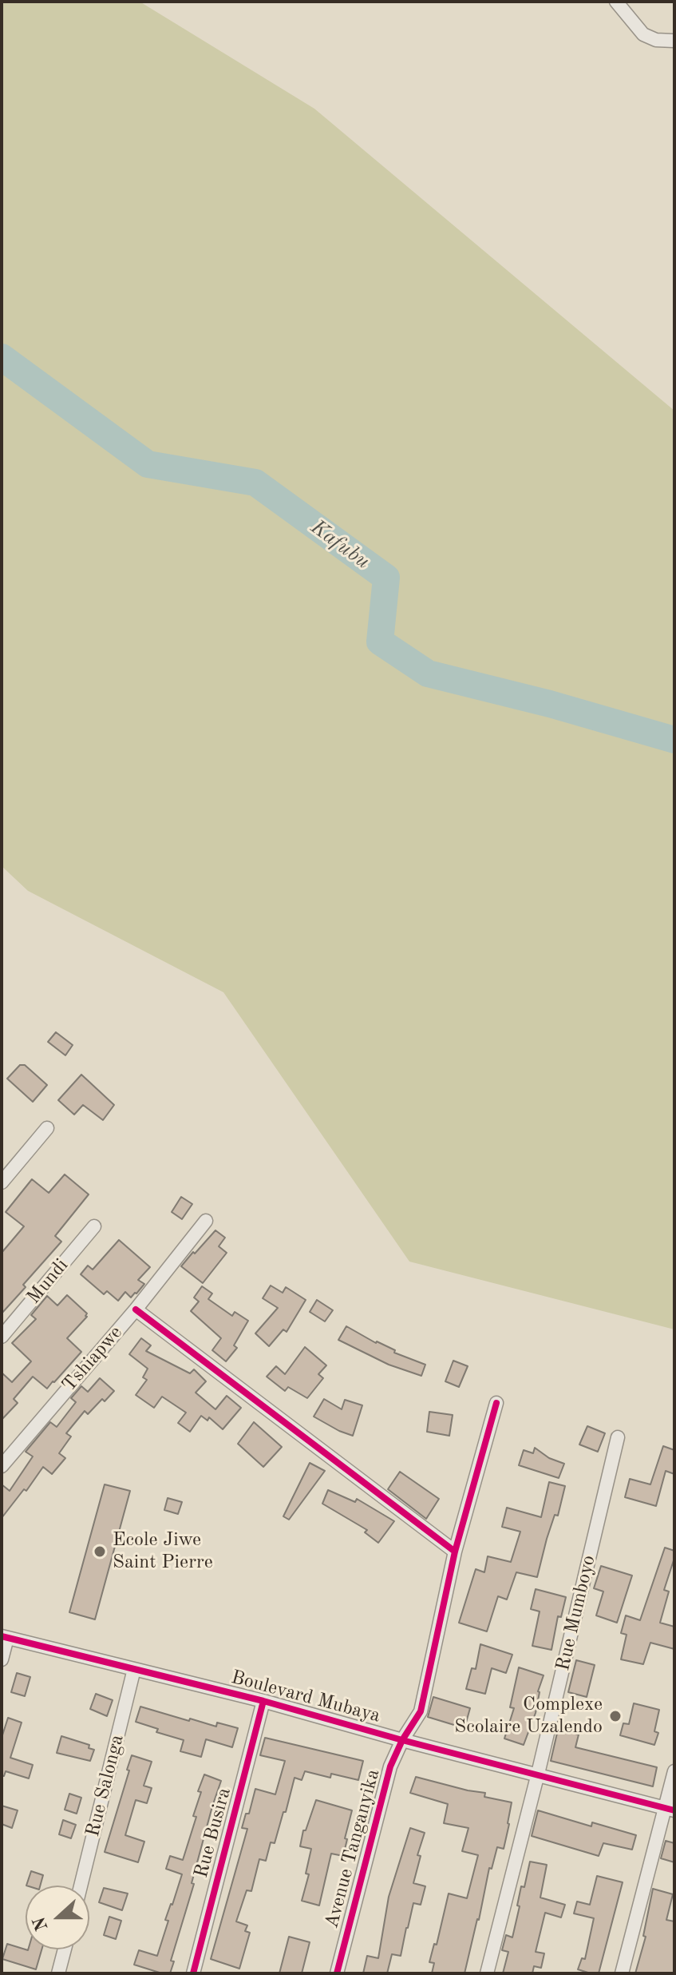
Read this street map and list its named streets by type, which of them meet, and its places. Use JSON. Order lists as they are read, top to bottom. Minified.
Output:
{"streets":{"street":["Mundi","Tshiapwe","Rue Mumboyo","Boulevard Mubaya","Rue Salonga","Rue Busira","Avenue Tanganyika"]},"crossings":[["Rue Mumboyo","Boulevard Mubaya"],["Boulevard Mubaya","Rue Salonga"],["Boulevard Mubaya","Rue Busira"],["Boulevard Mubaya","Avenue Tanganyika"]],"water":["Kafubu"],"places":["Ecole Jiwe Saint Pierre","Complexe Scolaire Uzalendo"],"north":"left"}
